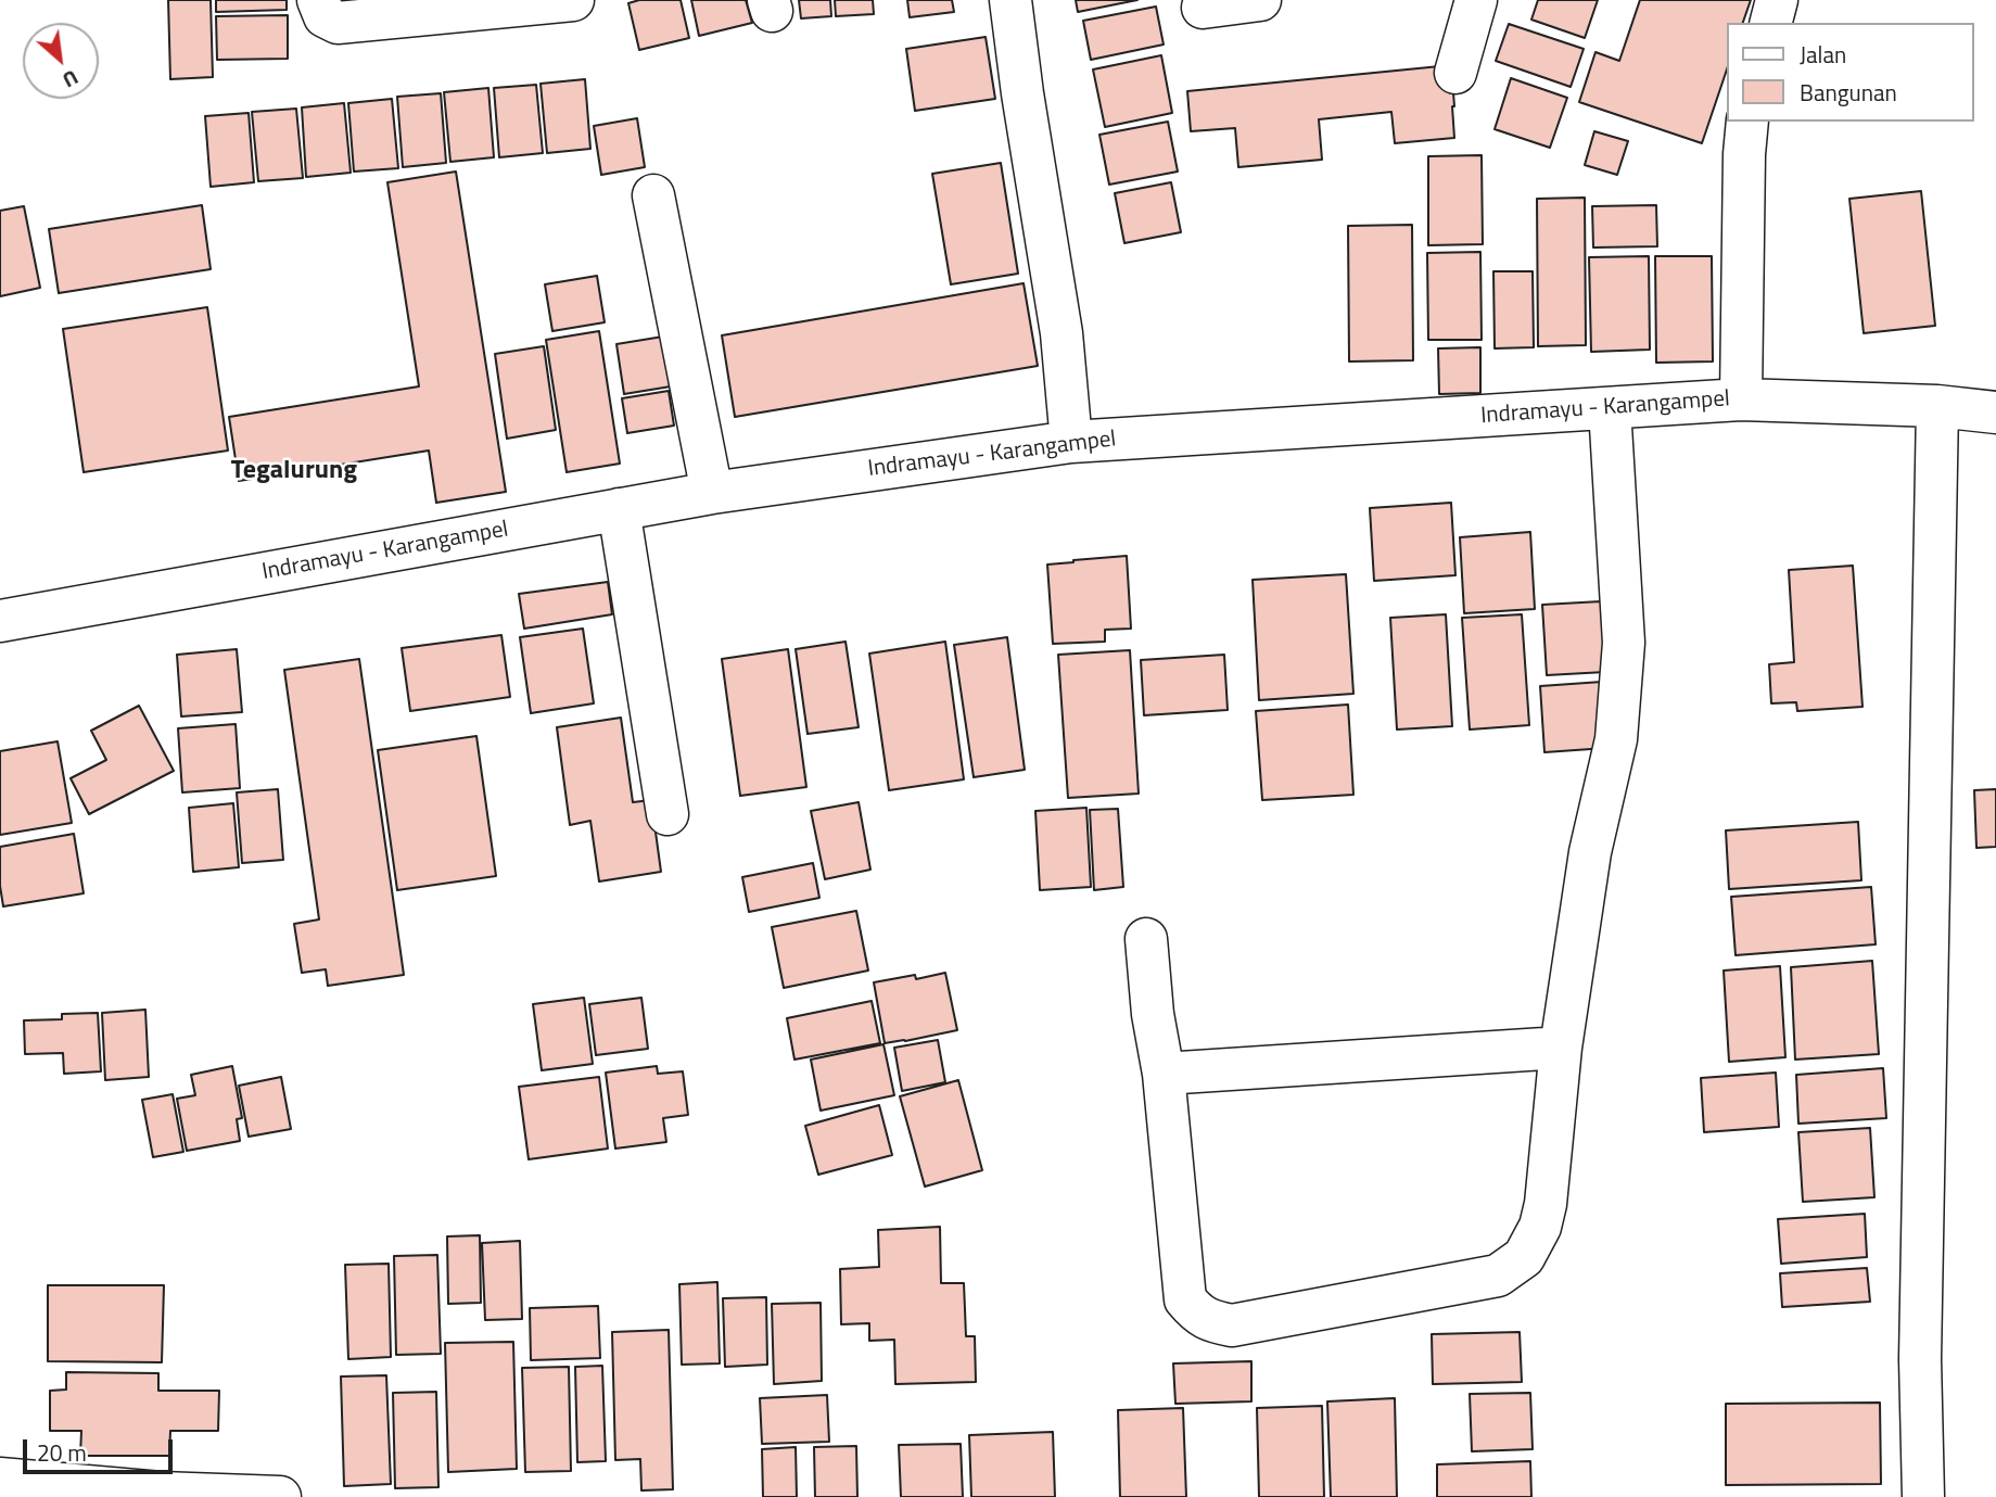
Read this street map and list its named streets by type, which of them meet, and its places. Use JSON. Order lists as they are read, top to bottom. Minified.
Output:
{"streets":{"street":["Indramayu - Karangampel"]},"districts":["Tegalurung"],"legend":["Jalan","Bangunan"],"scale_bar":"20 m","north":"bottom right"}
